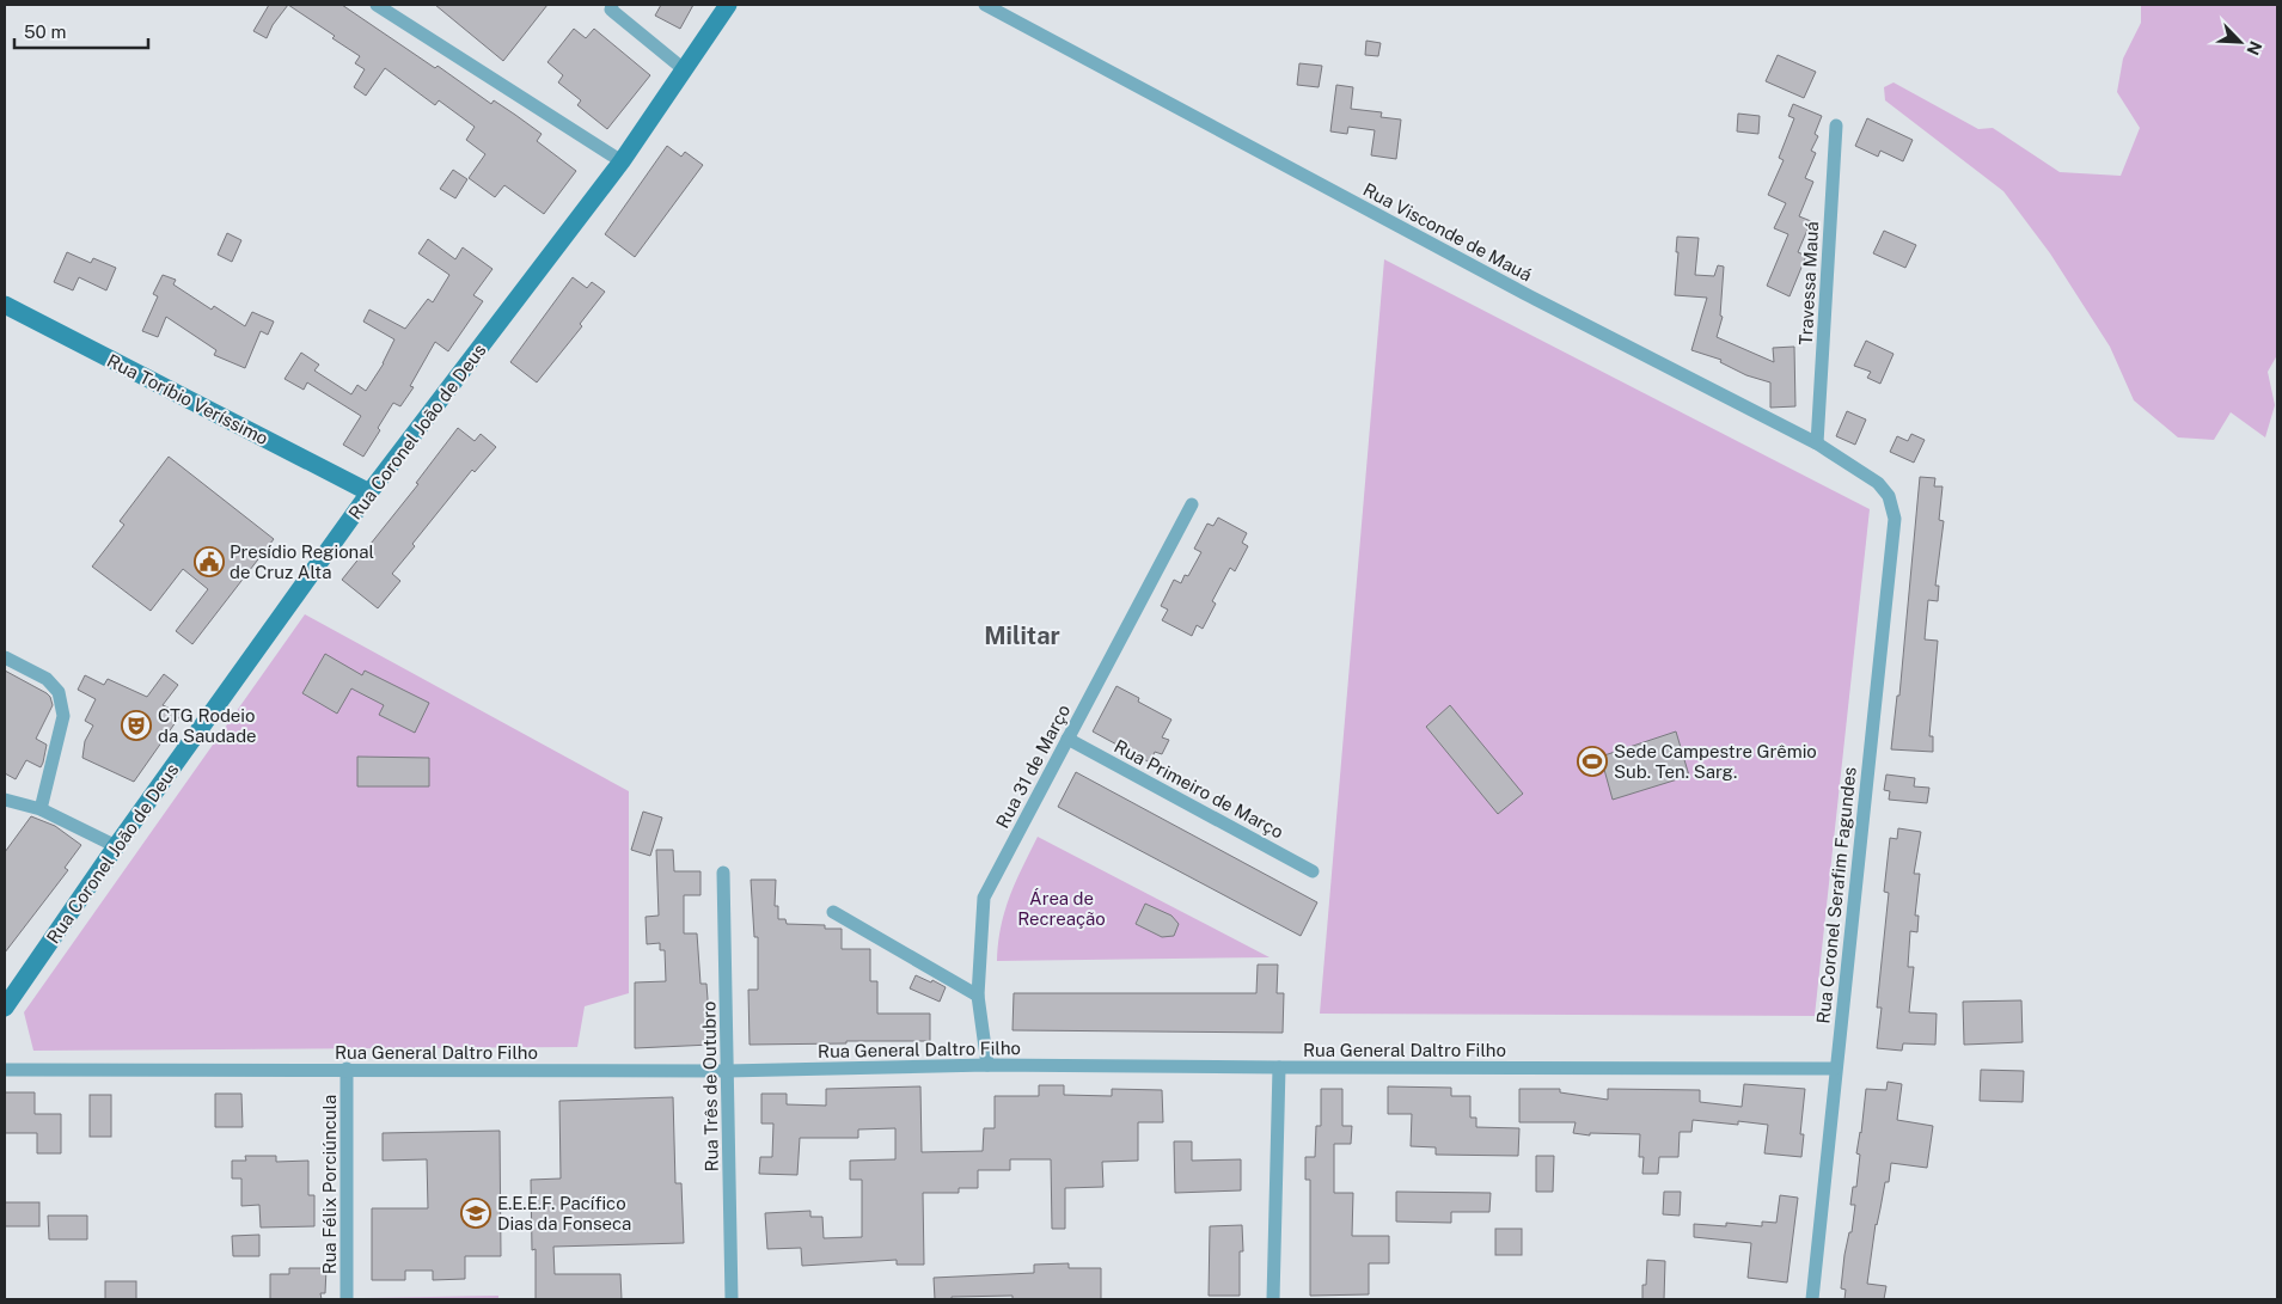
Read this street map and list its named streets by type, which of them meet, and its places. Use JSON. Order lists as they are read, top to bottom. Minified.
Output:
{"streets":{"street":["Rua Visconde de Mauá","Travessa Mauá","Rua Toríbio Veríssimo","Rua Coronel João de Deus","Rua 31 de Março","Rua Primeiro de Março","Rua Coronel Serafim Fagundes","Rua General Daltro Filho","Rua Três de Outubro","Rua Félix Porciúncula"]},"crossings":[["Rua Visconde de Mauá","Travessa Mauá"],["Rua Visconde de Mauá","Rua Coronel Serafim Fagundes"],["Rua Toríbio Veríssimo","Rua Coronel João de Deus"],["Rua 31 de Março","Rua Primeiro de Março"],["Rua 31 de Março","Rua General Daltro Filho"],["Rua Coronel Serafim Fagundes","Rua General Daltro Filho"],["Rua General Daltro Filho","Rua Três de Outubro"],["Rua General Daltro Filho","Rua Félix Porciúncula"]],"districts":["Militar"],"parks":["Área de Recreação"],"places":{"public building":["Presídio Regional de Cruz Alta"],"theatre":["CTG Rodeio da Saudade"],"sports":["Sede Campestre Grêmio Sub. Ten. Sarg."],"school or university":["E.E.E.F. Pacífico Dias da Fonseca"]},"scale_bar":"50 m","north":"bottom right"}
